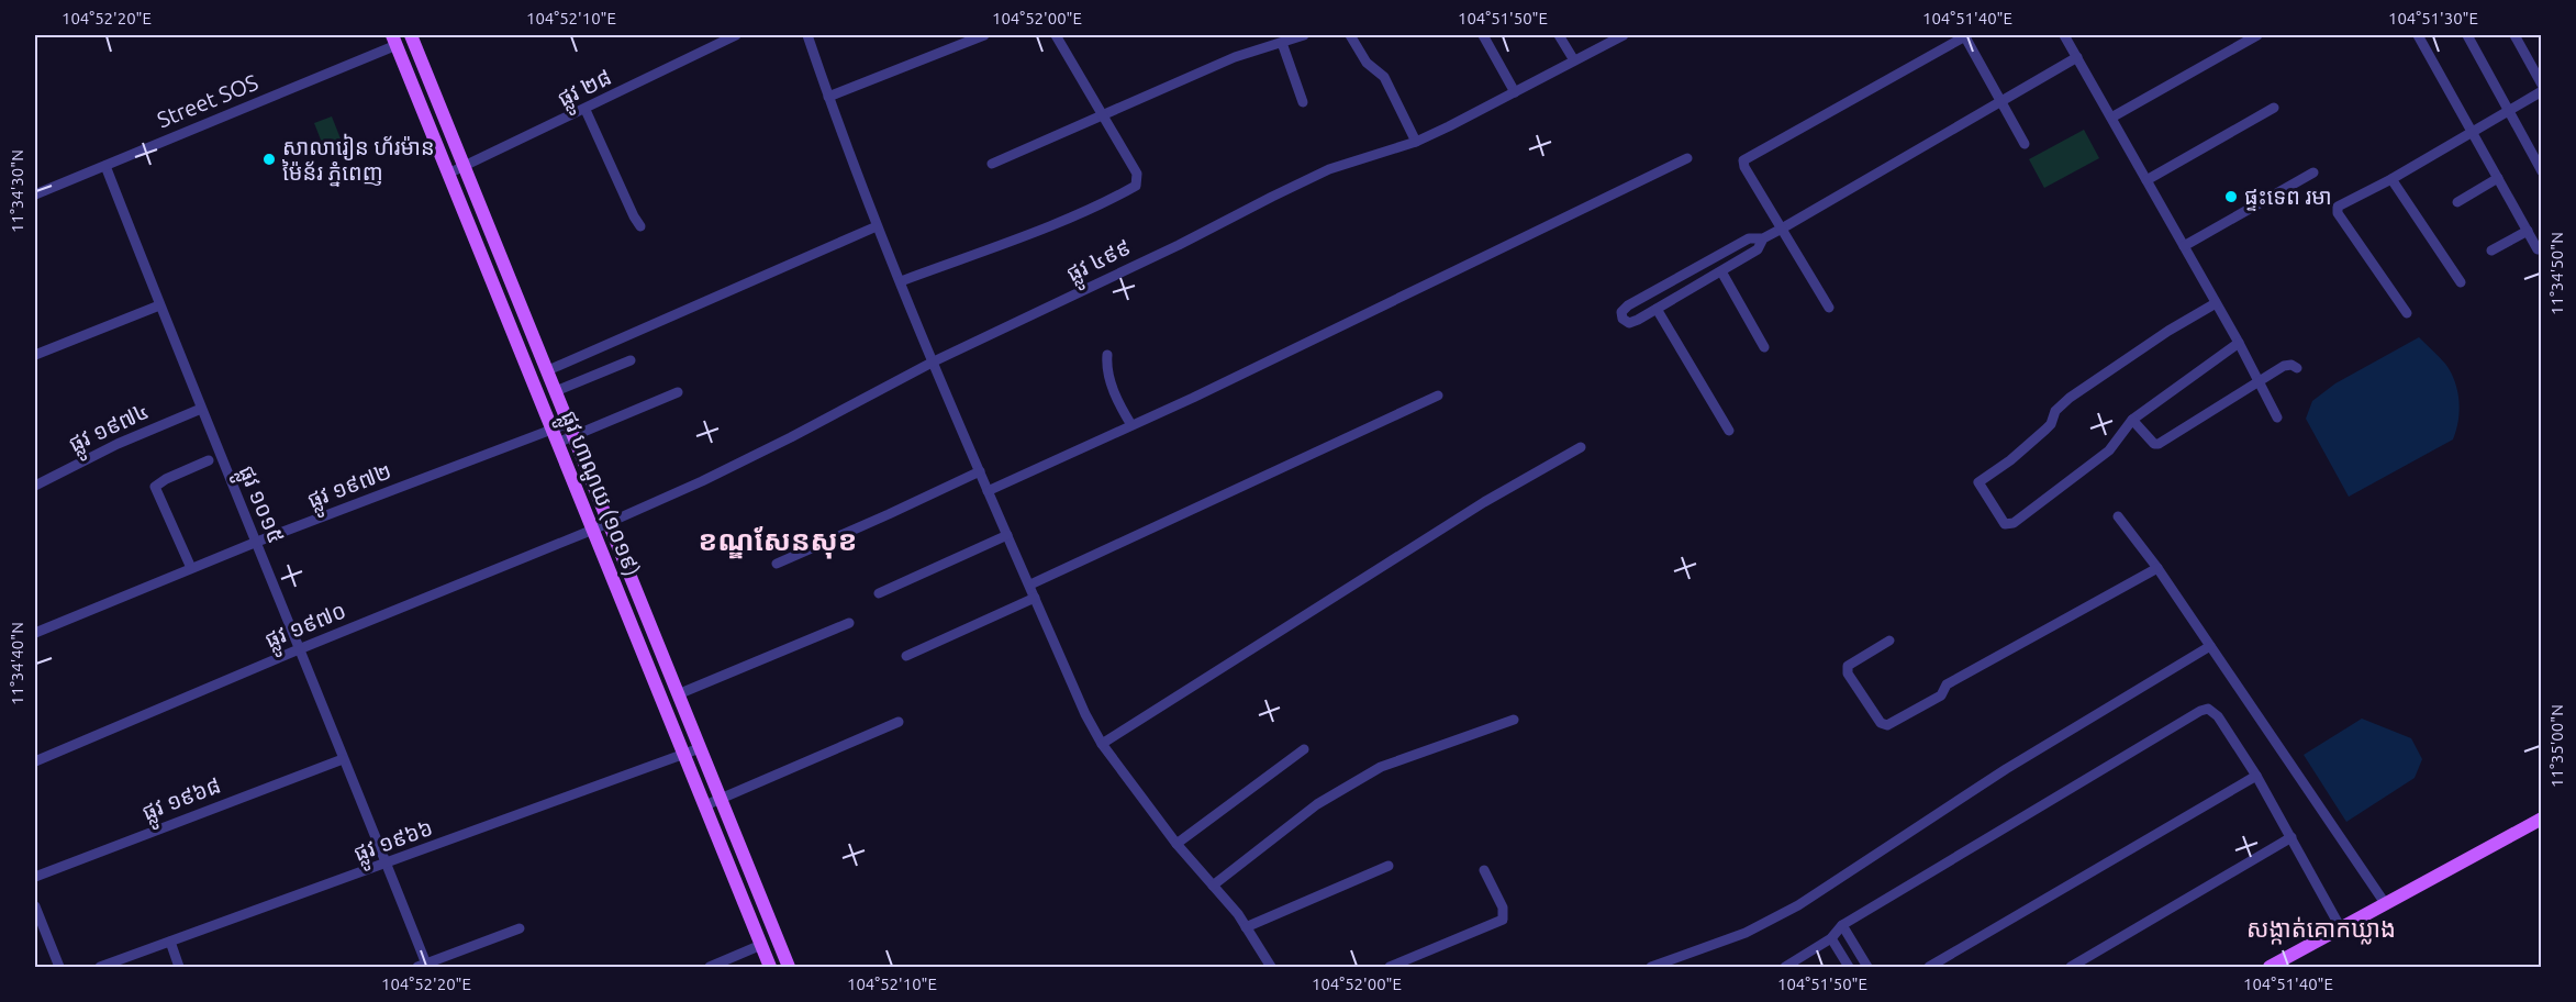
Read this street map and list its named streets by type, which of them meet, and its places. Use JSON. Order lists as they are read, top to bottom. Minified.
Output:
{"streets":{"main road":["ផ្លូវ ហាណូយ (១០១៩)"],"street":["ផ្លូវ ២៨","Street SOS","ផ្លូវ ៤៩៩","ផ្លូវ ១៩៧៤","ផ្លូវ ១៩៧២","ផ្លូវ ១០១៥","ផ្លូវ ១៩៧០","ផ្លូវ ១៩៦៨","ផ្លូវ ១៩៦៦"]},"crossings":[["ផ្លូវ ២៨","ផ្លូវ ហាណូយ (១០១៩)"],["Street SOS","ផ្លូវ ហាណូយ (១០១៩)"],["Street SOS","ផ្លូវ ១០១៥"],["ផ្លូវ ៤៩៩","ផ្លូវ ហាណូយ (១០១៩)"],["ផ្លូវ ៤៩៩","ផ្លូវ ១៩៧០"],["ផ្លូវ ១៩៧៤","ផ្លូវ ១០១៥"],["ផ្លូវ ១៩៧២","ផ្លូវ ហាណូយ (១០១៩)"],["ផ្លូវ ១៩៧២","ផ្លូវ ១០១៥"],["ផ្លូវ ហាណូយ (១០១៩)","ផ្លូវ ១៩៧០"],["ផ្លូវ ហាណូយ (១០១៩)","ផ្លូវ ១៩៦៦"],["ផ្លូវ ១០១៥","ផ្លូវ ១៩៧០"],["ផ្លូវ ១០១៥","ផ្លូវ ១៩៦៨"],["ផ្លូវ ១០១៥","ផ្លូវ ១៩៦៦"]],"districts":["ខណ្ឌសែនសុខ","សង្កាត់គោកឃ្លាង"],"places":["សាលារៀន ហ័រម៉ាន ម៉ៃន័រ ភ្នំពេញ","ផ្ទះទេព រមា"],"coordinates":["104°52'20\"E","104°52'10\"E","104°52'00\"E","104°51'50\"E","104°51'40\"E","104°51'30\"E","11°34'30\"N","11°34'50\"N","11°34'40\"N","11°35'00\"N"]}
